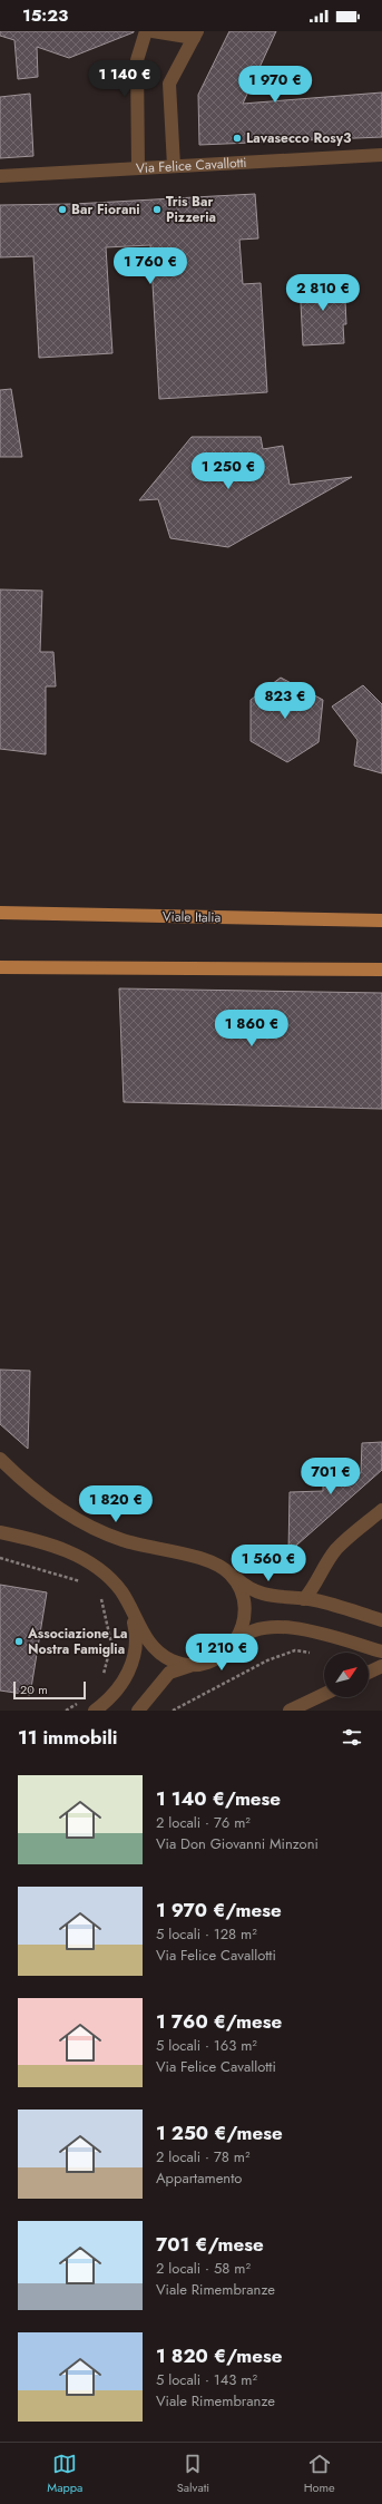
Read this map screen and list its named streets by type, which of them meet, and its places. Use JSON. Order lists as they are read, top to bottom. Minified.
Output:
{"streets":{"main road":["Viale Italia"],"street":["Via Felice Cavallotti"]},"places":["Lavasecco Rosy3","Bar Fiorani","Tris Bar Pizzeria","Associazione La Nostra Famiglia"],"scale_bar":"20 m","north":"top right","page":{"status":"15:23","price":["1 140 €","1 970 €","1 760 €","2 810 €","1 250 €","823 €","1 860 €","701 €","1 820 €","1 560 €","1 210 €"],"scale":"20 m","heading":"11 immobili","list":[{"name":"1 140 €/mese","note":"2 locali · 76 m² · Via Don Giovanni Minzoni"},{"name":"1 970 €/mese","note":"5 locali · 128 m² · Via Felice Cavallotti"},{"name":"1 760 €/mese","note":"5 locali · 163 m² · Via Felice Cavallotti"},{"name":"1 250 €/mese","note":"2 locali · 78 m² · Appartamento"},{"name":"701 €/mese","note":"2 locali · 58 m² · Viale Rimembranze"},{"name":"1 820 €/mese","note":"5 locali · 143 m² · Viale Rimembranze"}],"tabs":["Mappa","Salvati","Home"]}}
